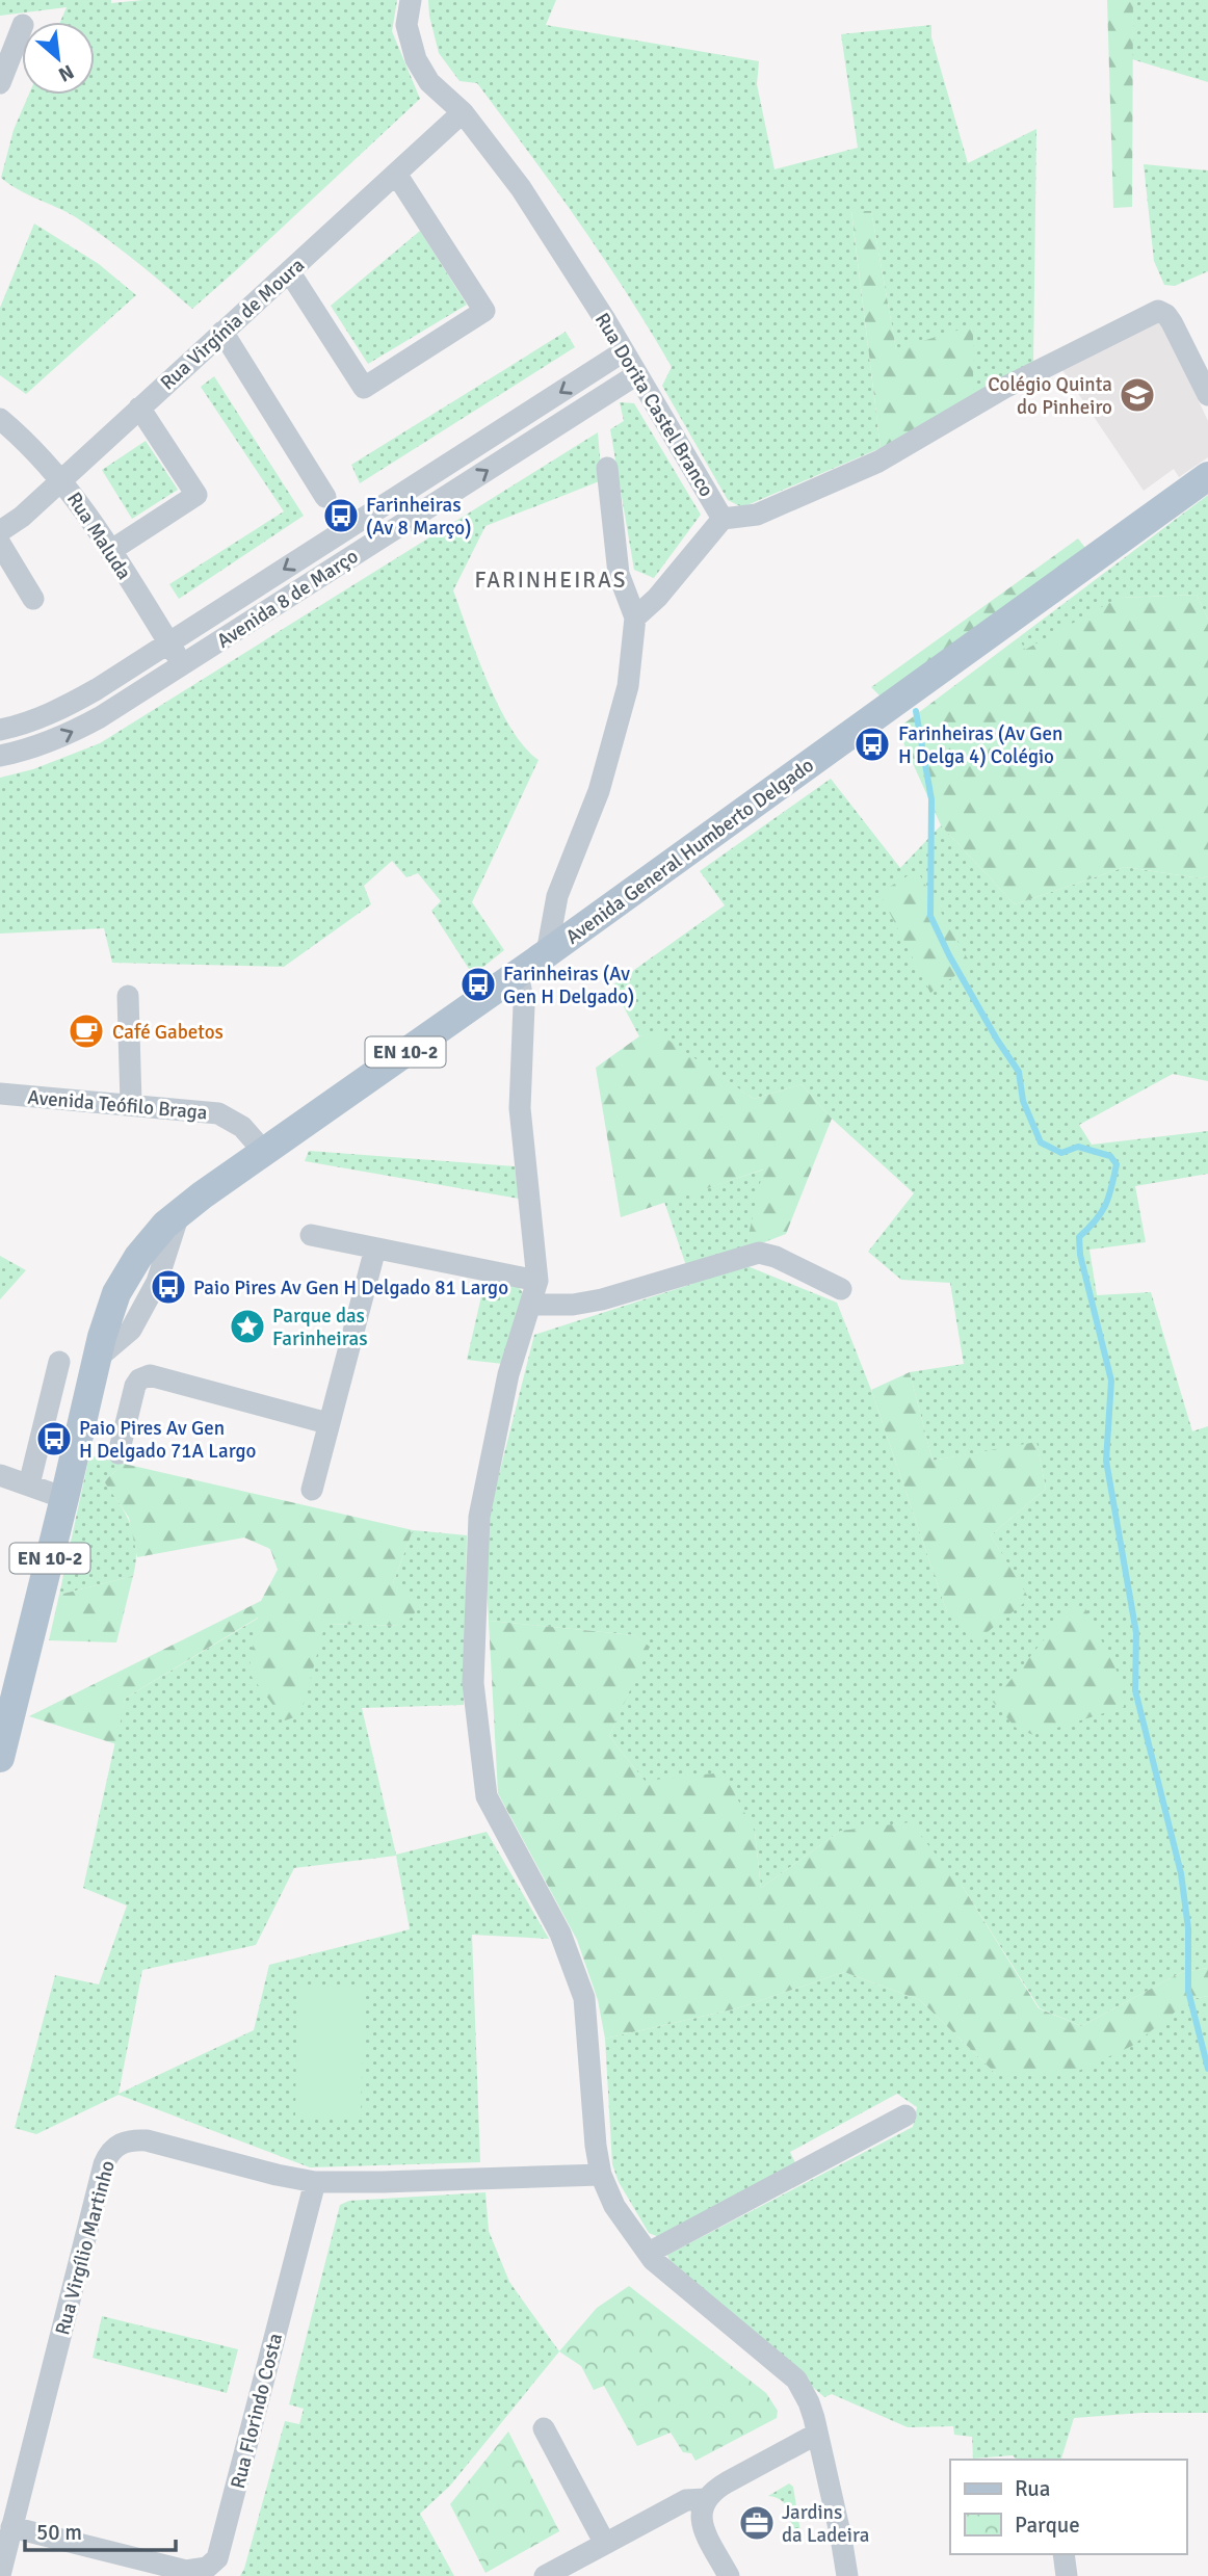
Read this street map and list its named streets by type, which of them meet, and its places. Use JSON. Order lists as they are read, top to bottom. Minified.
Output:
{"streets":{"main road":["Avenida General Humberto Delgado","EN 10-2"],"street":["Rua Virgínia de Moura","Rua Dorita Castel Branco","Rua Maluda","Avenida 8 de Março","Avenida Teófilo Braga","Rua Virgílio Martinho","Rua Florindo Costa"]},"crossings":[["Rua Virgínia de Moura","Rua Dorita Castel Branco"],["Rua Virgínia de Moura","Rua Maluda"],["Rua Dorita Castel Branco","Avenida 8 de Março"],["Rua Maluda","Avenida 8 de Março"],["Avenida General Humberto Delgado","Avenida Teófilo Braga"],["Rua Virgílio Martinho","Rua Florindo Costa"]],"districts":["FARINHEIRAS"],"places":{"school or university":["Colégio Quinta do Pinheiro"],"bus stop":["Farinheiras (Av 8 Março)","Farinheiras (Av Gen H Delga 4) Colégio","Farinheiras (Av Gen H Delgado)","Paio Pires Av Gen H Delgado 81 Largo","Paio Pires Av Gen H Delgado 71A Largo"],"cafe":["Café Gabetos"],"place":["Parque das Farinheiras"],"office":["Jardins da Ladeira"]},"legend":["Rua","Parque"],"scale_bar":"50 m","north":"bottom right"}
